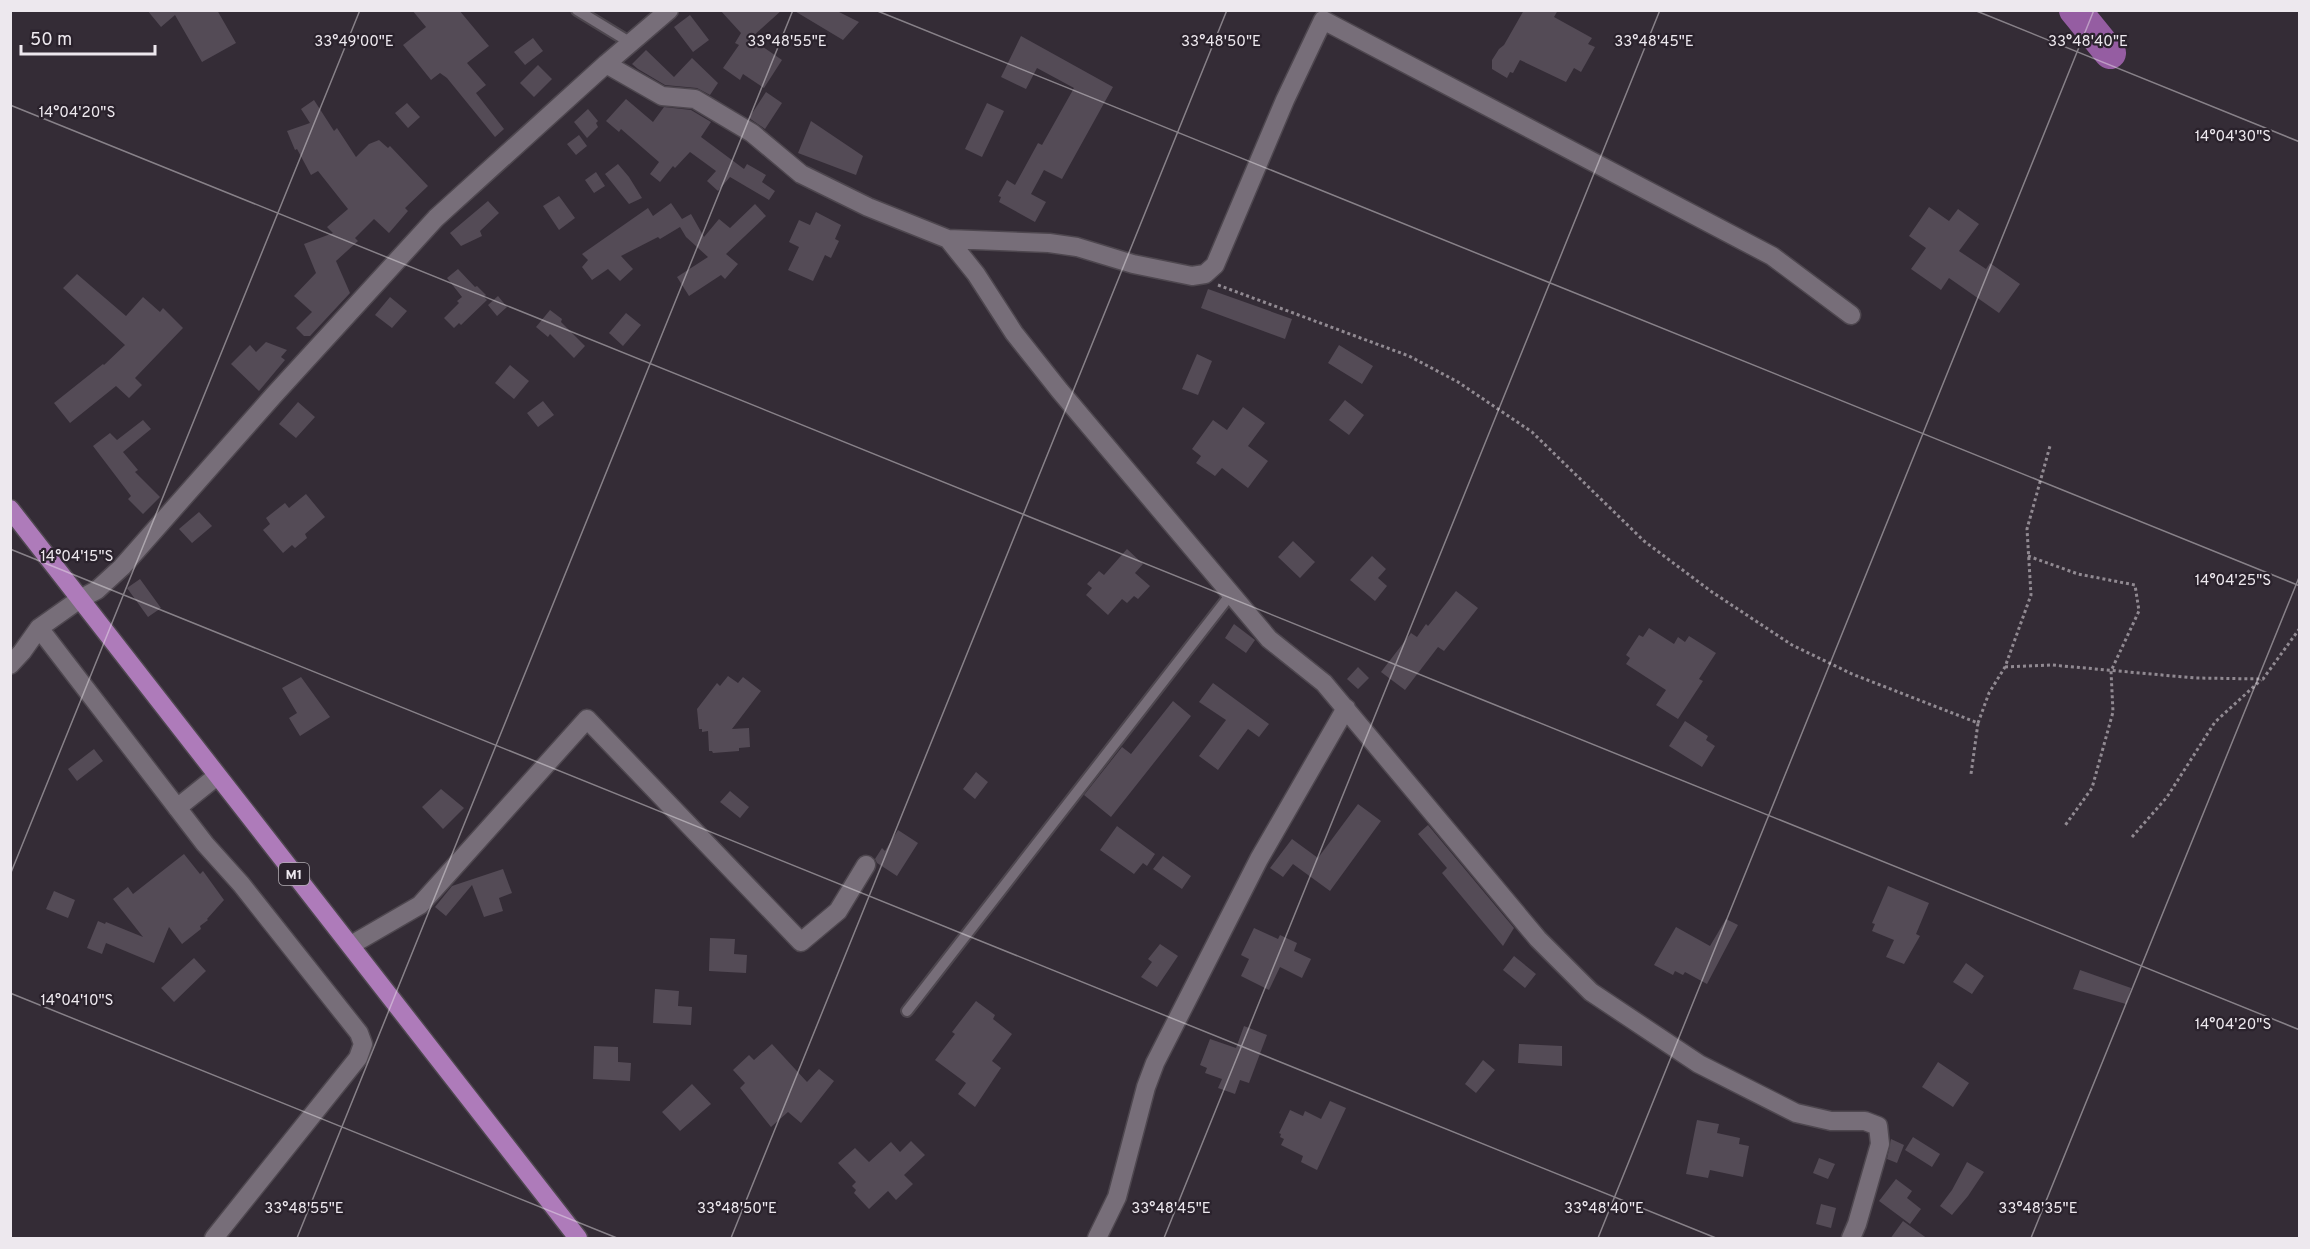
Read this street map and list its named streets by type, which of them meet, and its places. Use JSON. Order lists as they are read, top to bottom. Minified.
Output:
{"streets":{"highway":["M1"]},"scale_bar":"50 m","coordinates":["33°49'00\"E","33°48'55\"E","33°48'50\"E","33°48'45\"E","33°48'40\"E","14°04'20\"S","14°04'30\"S","14°04'15\"S","14°04'25\"S","14°04'10\"S","33°48'35\"E"]}
